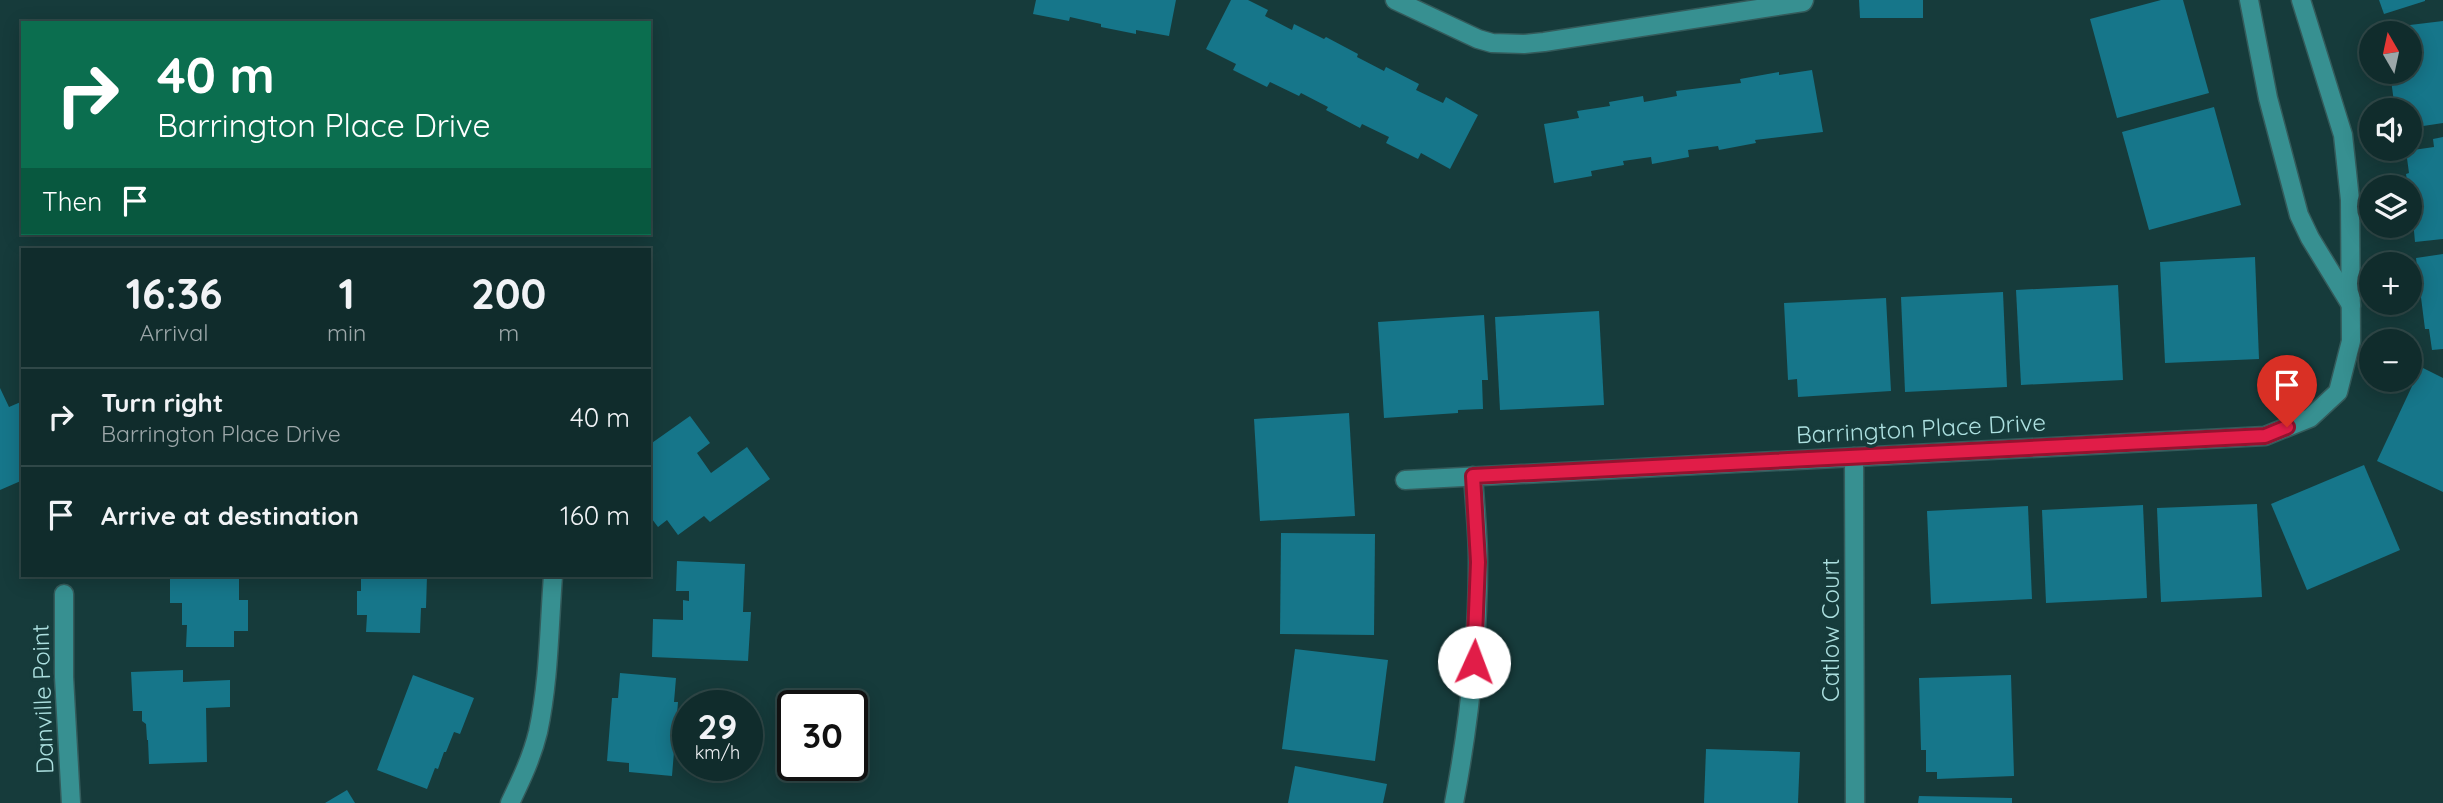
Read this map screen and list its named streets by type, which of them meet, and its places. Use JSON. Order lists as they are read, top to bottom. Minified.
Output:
{"streets":{"street":["Barrington Place Drive","Catlow Court","Danville Point"]},"crossings":[["Barrington Place Drive","Catlow Court"]],"north":"top","page":{"map_buttons":["+","−"],"turn":["40 m","Barrington Place Drive"],"then":"Then","eta":["16:36","Arrival","1","min","200","m"],"list":[{"name":"Turn right","note":"Barrington Place Drive","value":"40 m"},{"name":"Arrive at destination","value":"160 m"}],"speed":"29 km/h","limit":"30"}}
